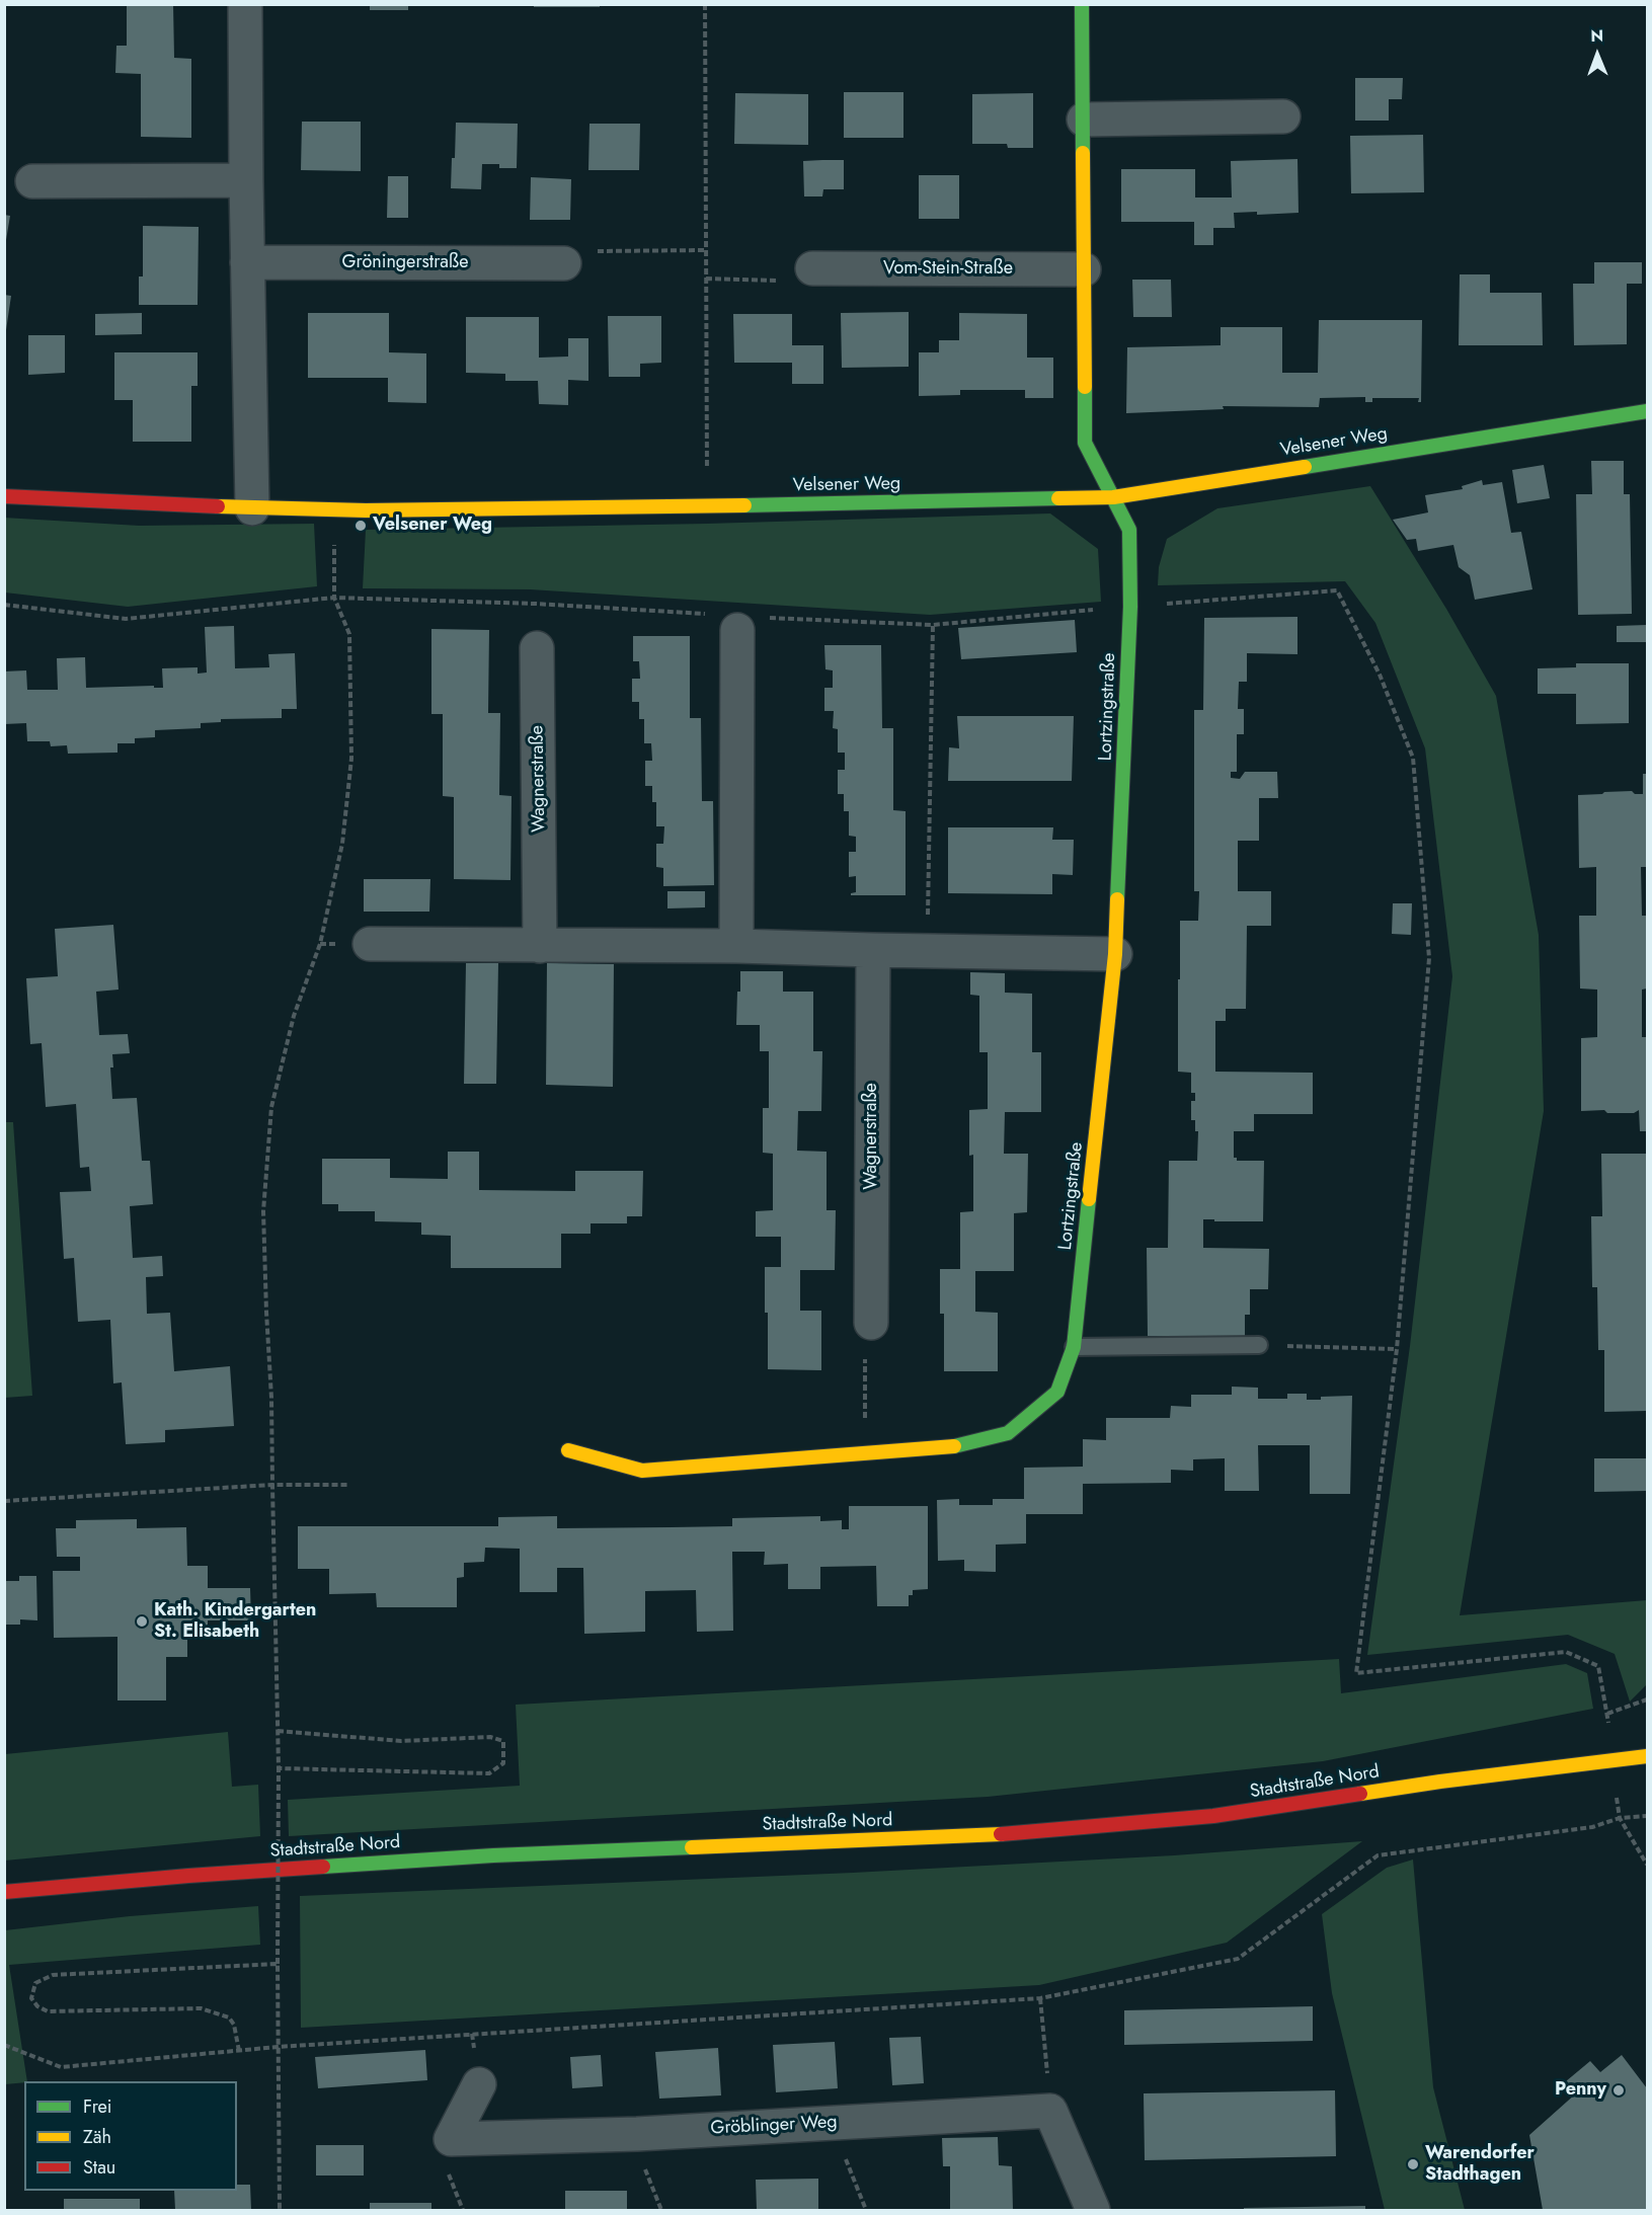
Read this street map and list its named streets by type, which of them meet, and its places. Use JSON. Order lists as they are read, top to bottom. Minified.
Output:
{"streets":{"street":["Gröningerstraße","Vom-Stein-Straße","Velsener Weg","Lortzingstraße","Wagnerstraße","Stadtstraße Nord","Gröblinger Weg"]},"crossings":[["Velsener Weg","Lortzingstraße"]],"places":["Velsener Weg","Kath. Kindergarten St. Elisabeth","Penny","Warendorfer Stadthagen"],"legend":["Frei","Zäh","Stau"],"north":"top"}
